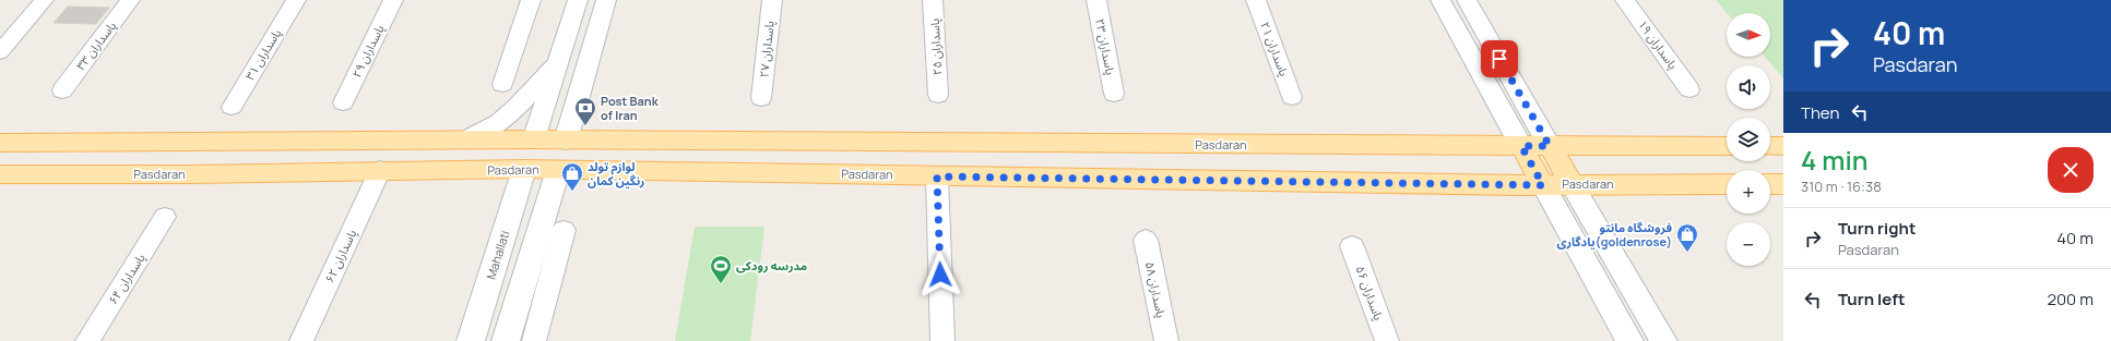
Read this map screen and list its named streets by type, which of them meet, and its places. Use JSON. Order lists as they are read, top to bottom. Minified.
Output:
{"streets":{"main road":["Pasdaran","Mahallati"],"street":["پاسداران ۱۹","پاسداران ۳۳","پاسداران ۲۵","پاسداران ۲۳","پاسداران ۲۷","پاسداران ۲۱","پاسداران ۲۹","پاسداران ۳۱","پاسداران ۶۲","پاسداران ۶۴","پاسداران ۵۸","پاسداران ۵۶"]},"crossings":[["Pasdaran","Mahallati"],["Pasdaran","پاسداران ۶۲"]],"places":{"bank":["Post Bank of Iran"],"shop":["لوازم تولد رنگین کمان","فروشگاه مانتو یادگاری(goldenrose)"],"sports":["مدرسه رودکی"]},"north":"right","page":{"turn":["40 m","Pasdaran"],"map_buttons":["+","−"],"then":"Then","heading":["4 min","310 m · 16:38"],"list":[{"name":"Turn right","note":"Pasdaran","value":"40 m"},{"name":"Turn left","value":"200 m"}]}}
